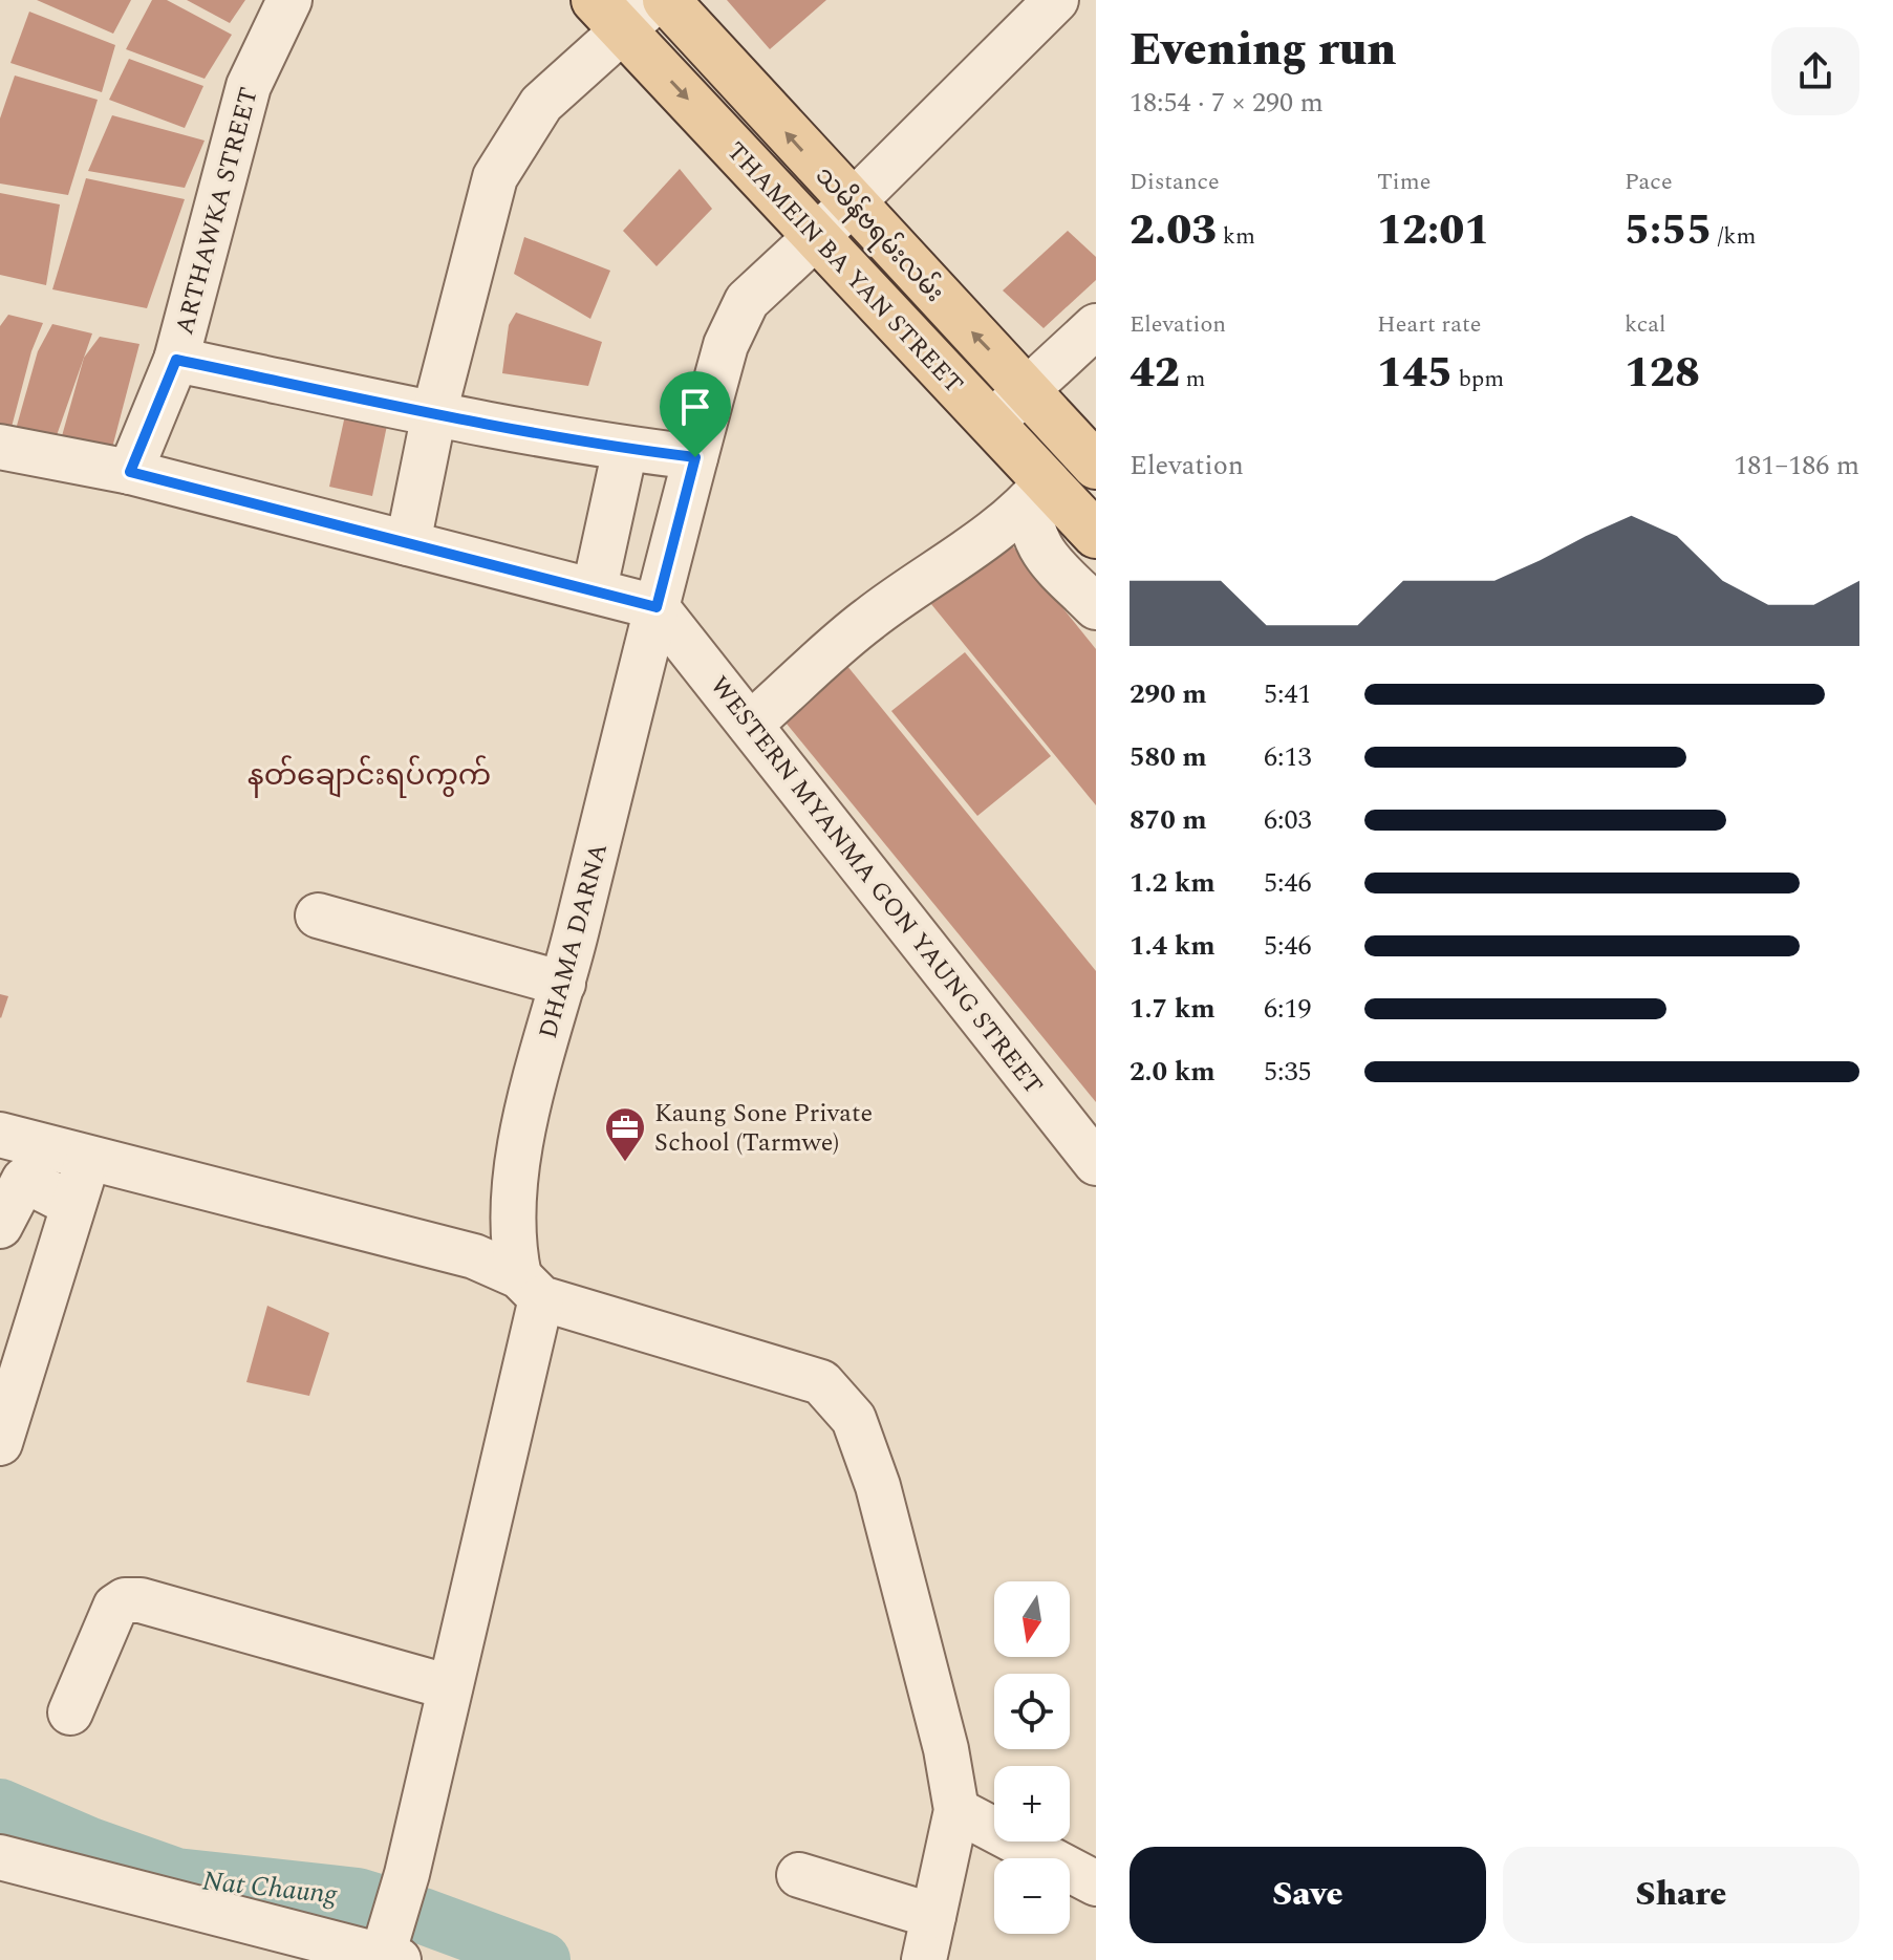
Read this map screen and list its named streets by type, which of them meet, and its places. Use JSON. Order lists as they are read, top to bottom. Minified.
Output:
{"streets":{"main road":["သမိန်ဗရမ်းလမ်း","THAMEIN BA YAN STREET"],"street":["ARTHAWKA STREET","WESTERN MYANMA GON YAUNG STREET","DHAMA DARNA"]},"crossings":[["သမိန်ဗရမ်းလမ်း","DHAMA DARNA"],["THAMEIN BA YAN STREET","DHAMA DARNA"],["WESTERN MYANMA GON YAUNG STREET","DHAMA DARNA"]],"one_way":["သမိန်ဗရမ်းလမ်း","THAMEIN BA YAN STREET"],"districts":["နတ်ချောင်းရပ်ကွက်"],"water":["Nat Chaung"],"places":{"office":["Kaung Sone Private School (Tarmwe)"]},"north":"bottom","page":{"heading":["Evening run","18:54 · 7 × 290 m"],"stats":[["Distance","2.03 km"],["Time","12:01"],["Pace","5:55 /km"],["Elevation","42 m"],["Heart rate","145 bpm"],["kcal","128"]],"chart":["Elevation","181–186 m"],"list":[{"name":"290 m","note":"5:41"},{"name":"580 m","note":"6:13"},{"name":"870 m","note":"6:03"},{"name":"1.2 km","note":"5:46"},{"name":"1.4 km","note":"5:46"},{"name":"1.7 km","note":"6:19"},{"name":"2.0 km","note":"5:35"}],"map_buttons":["+","−"],"buttons":["Save","Share"]}}
